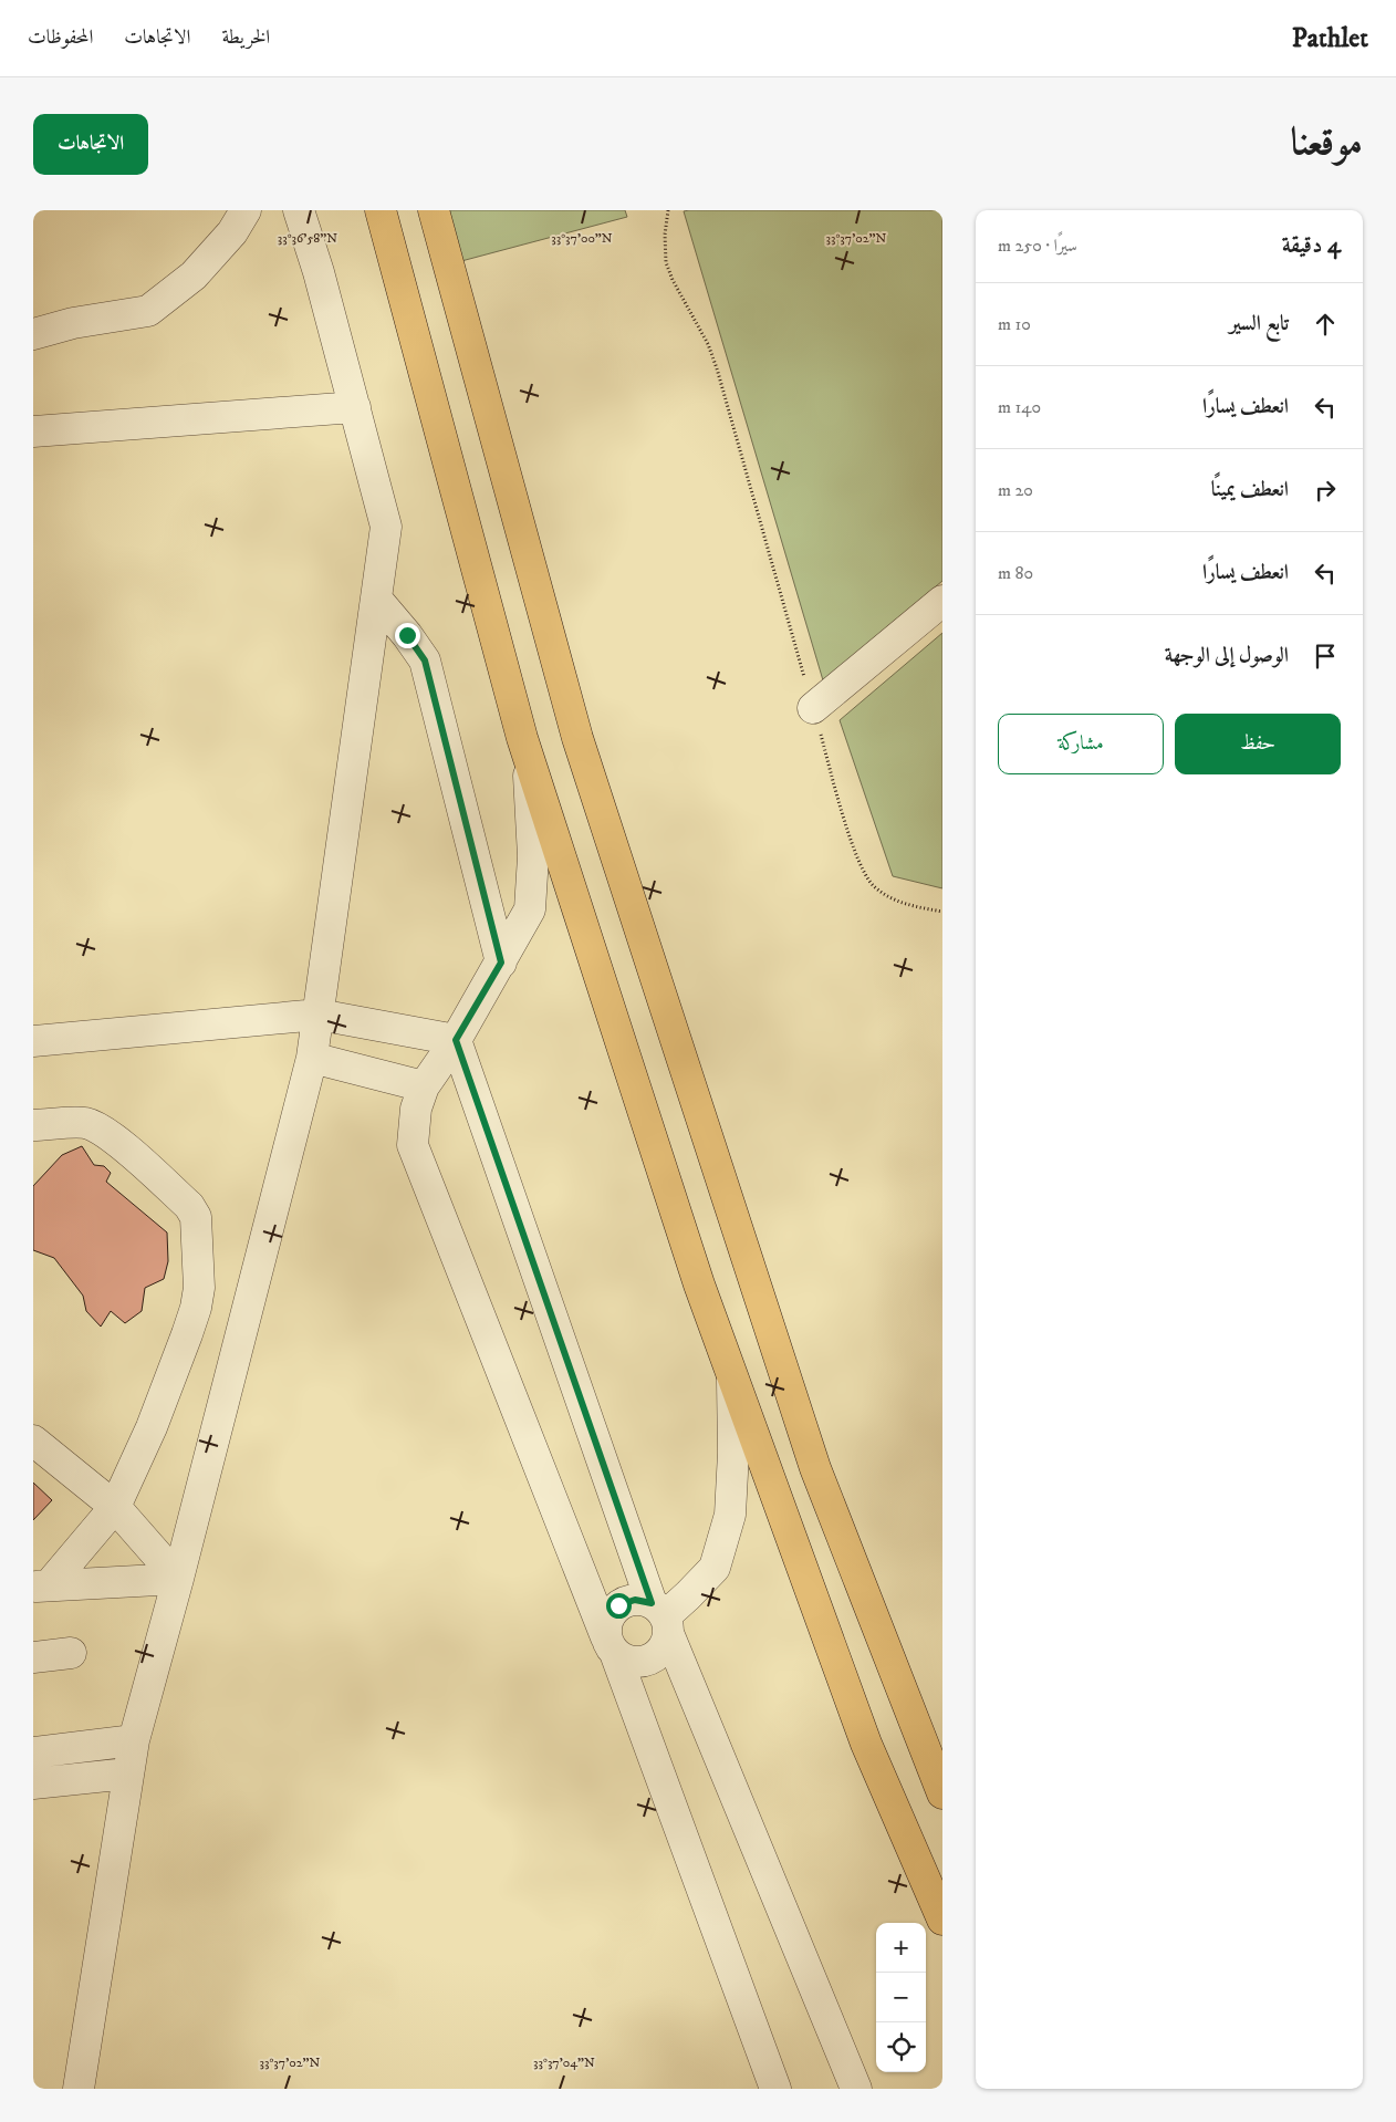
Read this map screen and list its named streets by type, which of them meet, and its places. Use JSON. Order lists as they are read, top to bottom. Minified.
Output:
{"page":{"header":"Pathlet","nav":["الخريطة","الاتجاهات","المحفوظات"],"title":"موقعنا","buttons":["الاتجاهات",["حفظ","مشاركة"]],"heading":["4 دقيقة","سيرًا · 250 m"],"list":[["تابع السير","10 m"],["انعطف يسارًا","140 m"],["انعطف يمينًا","20 m"],["انعطف يسارًا","80 m"],"الوصول إلى الوجهة"],"map_buttons":["+","−"]},"coordinates":["33°36'58\"N","33°37'00\"N","33°37'02\"N","33°37'04\"N"]}
